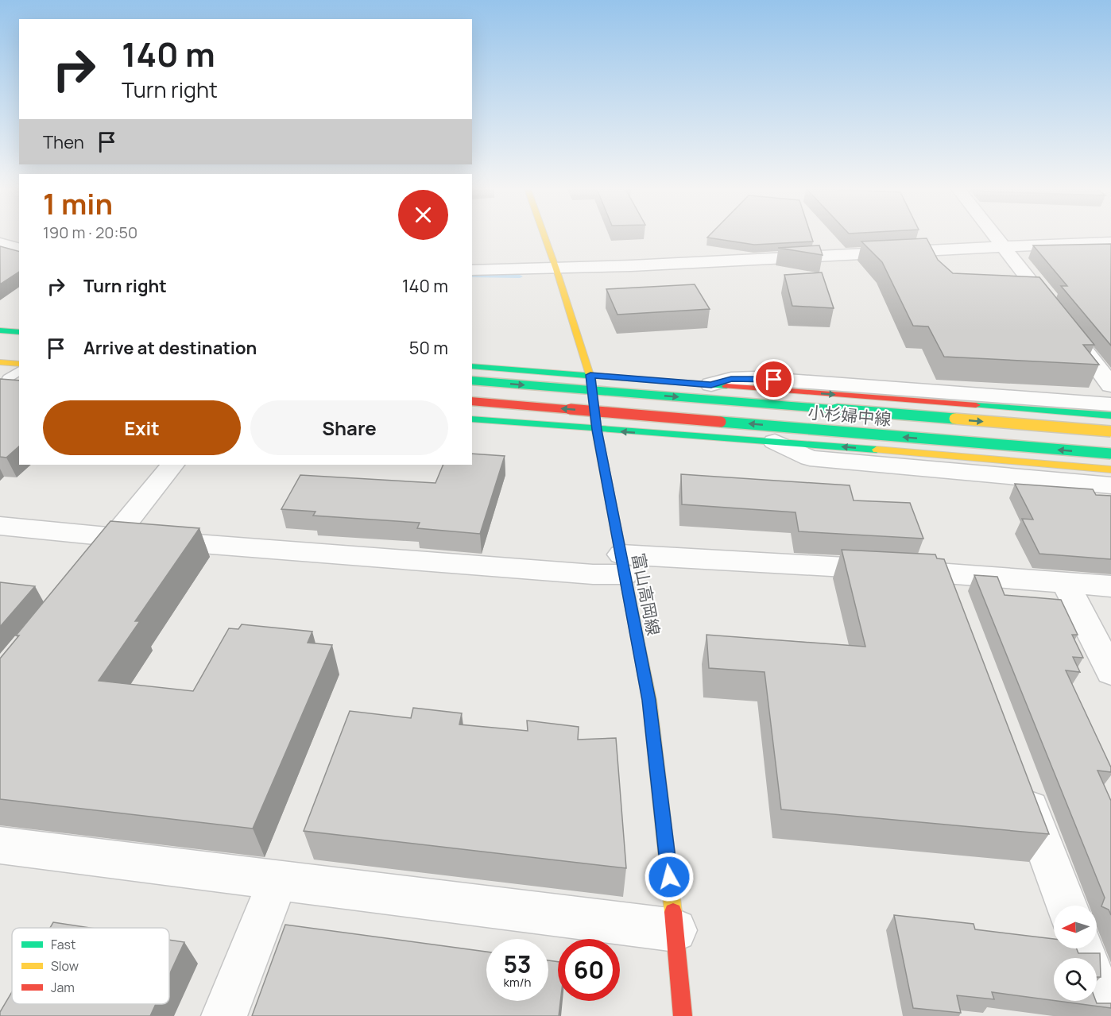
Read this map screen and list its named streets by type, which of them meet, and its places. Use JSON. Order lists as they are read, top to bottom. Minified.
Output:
{"streets":{"main road":["小杉婦中線","富山高岡線"]},"legend":["Fast","Slow","Jam"],"north":"left","page":{"turn":["140 m","Turn right"],"then":"Then","heading":["1 min","190 m · 20:50"],"list":[{"name":"Turn right","value":"140 m"},{"name":"Arrive at destination","value":"50 m"}],"buttons":["Exit","Share"],"speed":"53 km/h","limit":"60"}}
